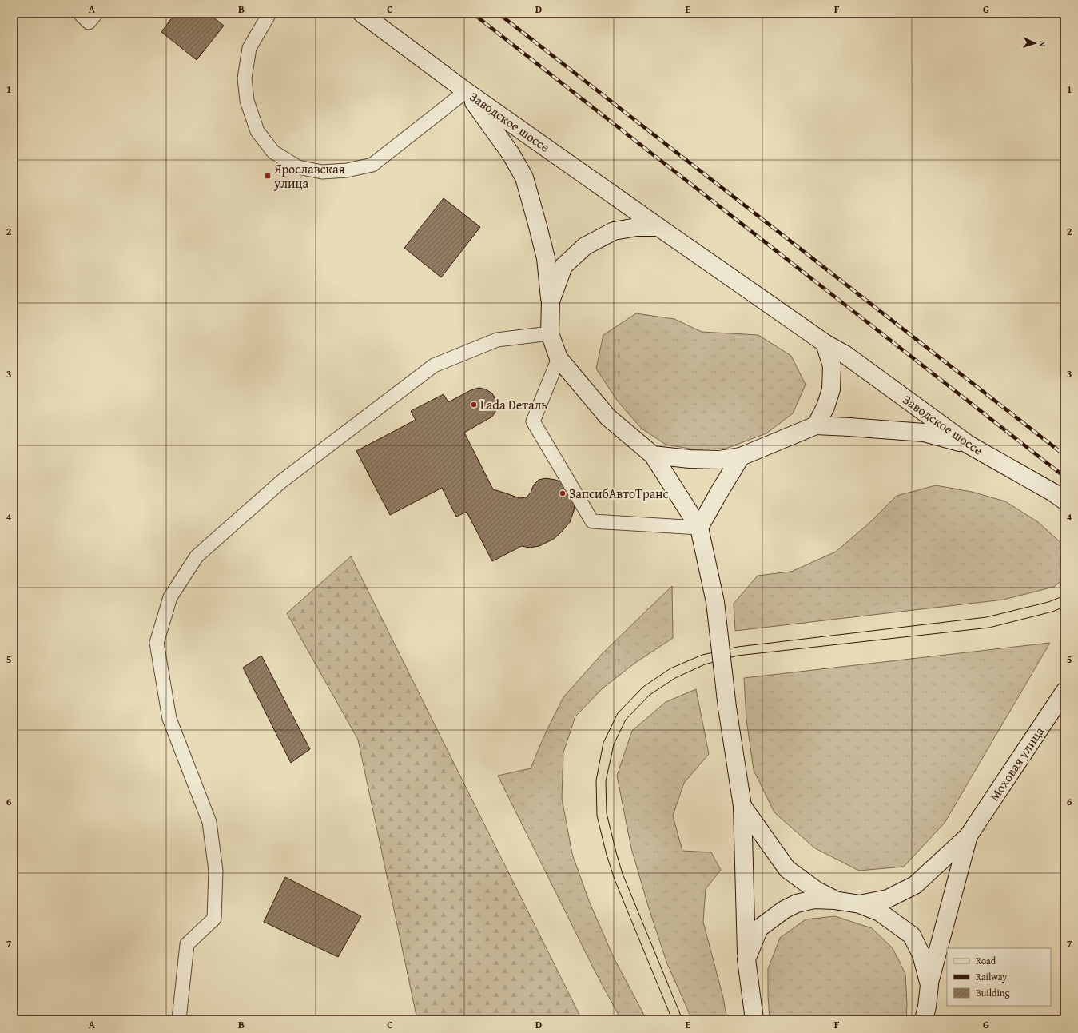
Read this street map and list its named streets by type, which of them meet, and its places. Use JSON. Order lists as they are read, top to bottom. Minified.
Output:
{"streets":{"main road":["Заводское шоссе","Моховая улица"]},"places":{"transit":["Ярославская улица"],"other":["Lada Dеталь","ЗапсибАвтоТранс"]},"legend":["Road","Railway","Building"],"north":"right","grid":{"columns":["A","B","C","D","E","F","G"],"rows":["1","2","3","4","5","6","7"]}}
